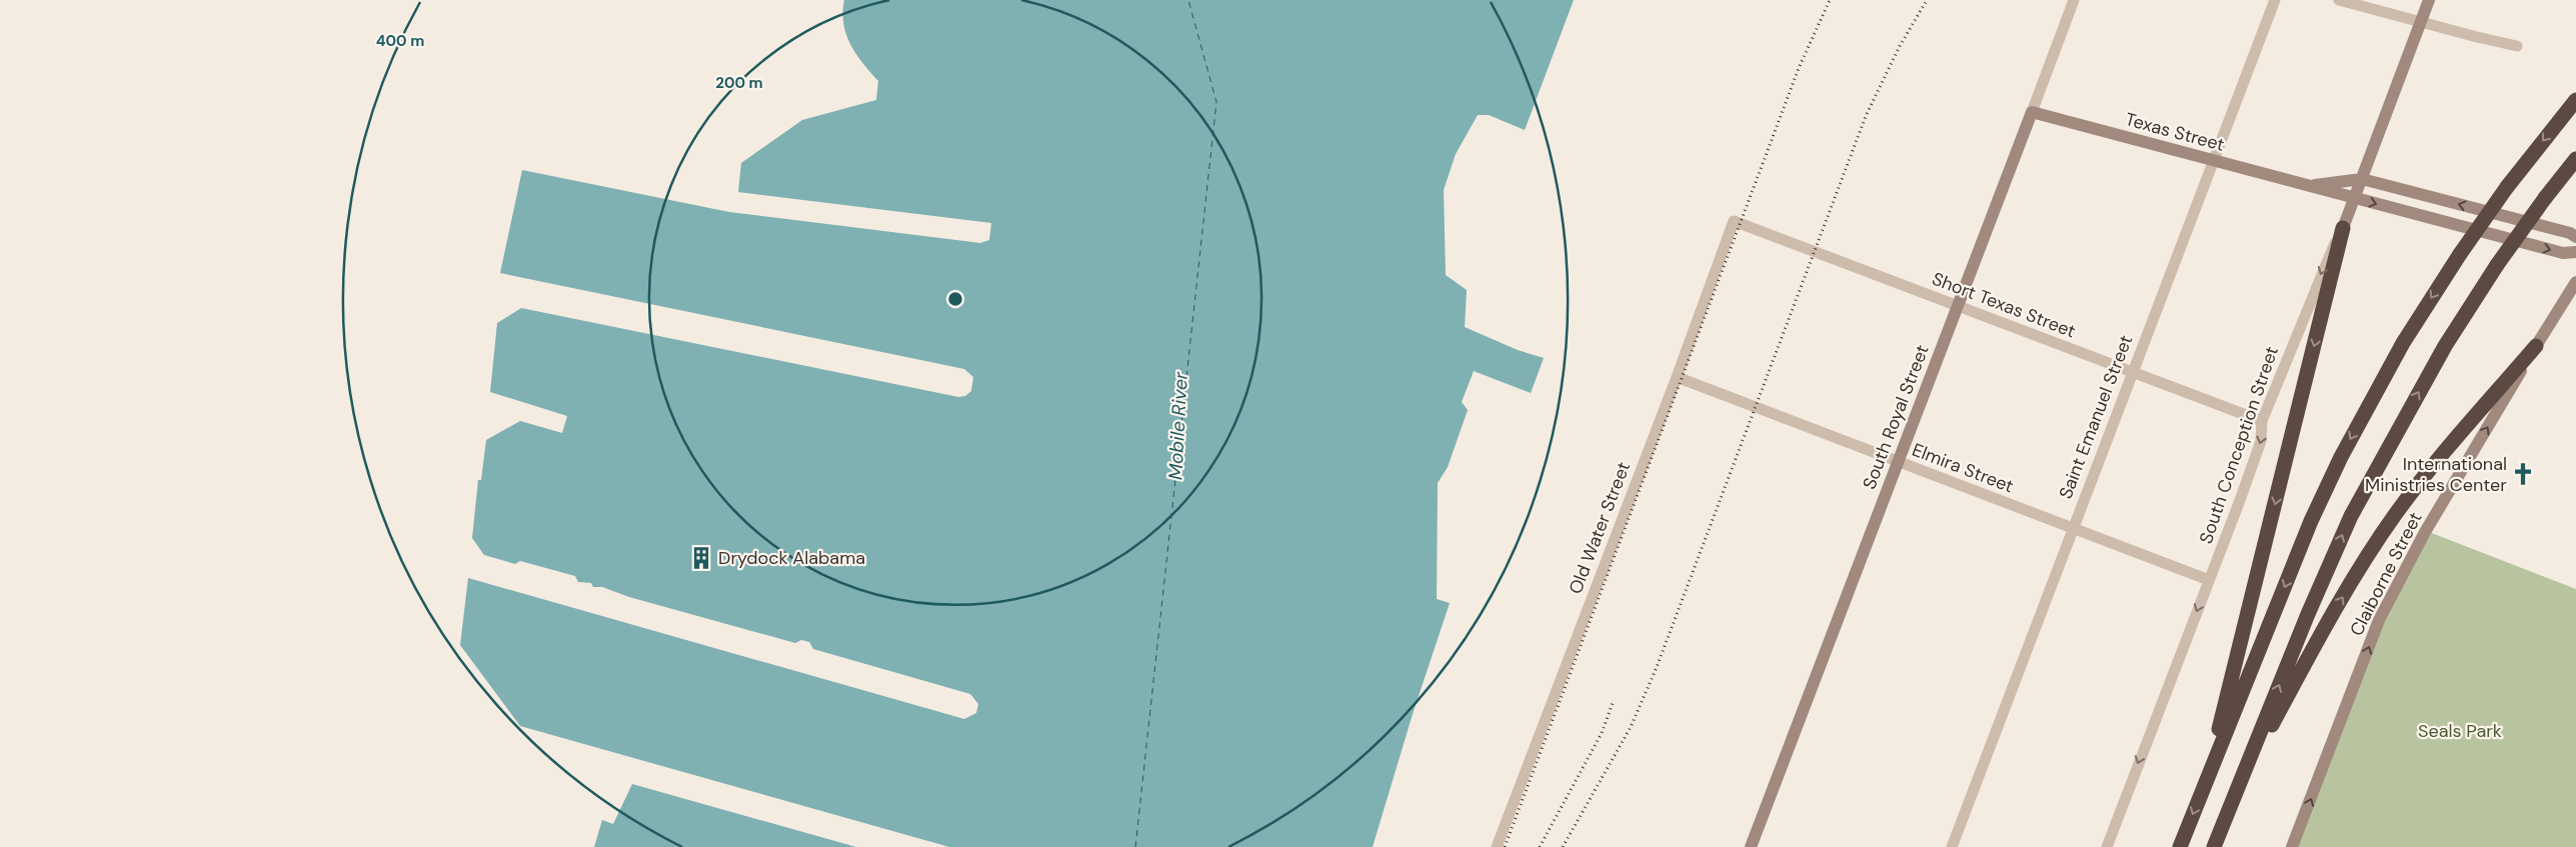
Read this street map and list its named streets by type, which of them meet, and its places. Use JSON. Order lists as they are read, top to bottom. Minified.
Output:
{"streets":{"street":["Texas Street","Short Texas Street","South Royal Street","Saint Emanuel Street","South Conception Street","Elmira Street","Old Water Street","Claiborne Street"]},"crossings":[["Texas Street","South Royal Street"],["Texas Street","Saint Emanuel Street"],["Texas Street","South Conception Street"],["Short Texas Street","South Royal Street"],["Short Texas Street","Saint Emanuel Street"],["Short Texas Street","South Conception Street"],["Short Texas Street","Old Water Street"],["South Royal Street","Elmira Street"],["Saint Emanuel Street","Elmira Street"],["South Conception Street","Elmira Street"],["Elmira Street","Old Water Street"]],"one_way":["South Conception Street","Claiborne Street"],"water":["Mobile River"],"parks":["Seals Park"],"places":{"church":["International Ministries Center"],"building":["Drydock Alabama"]},"rings":["400 m","200 m"]}
